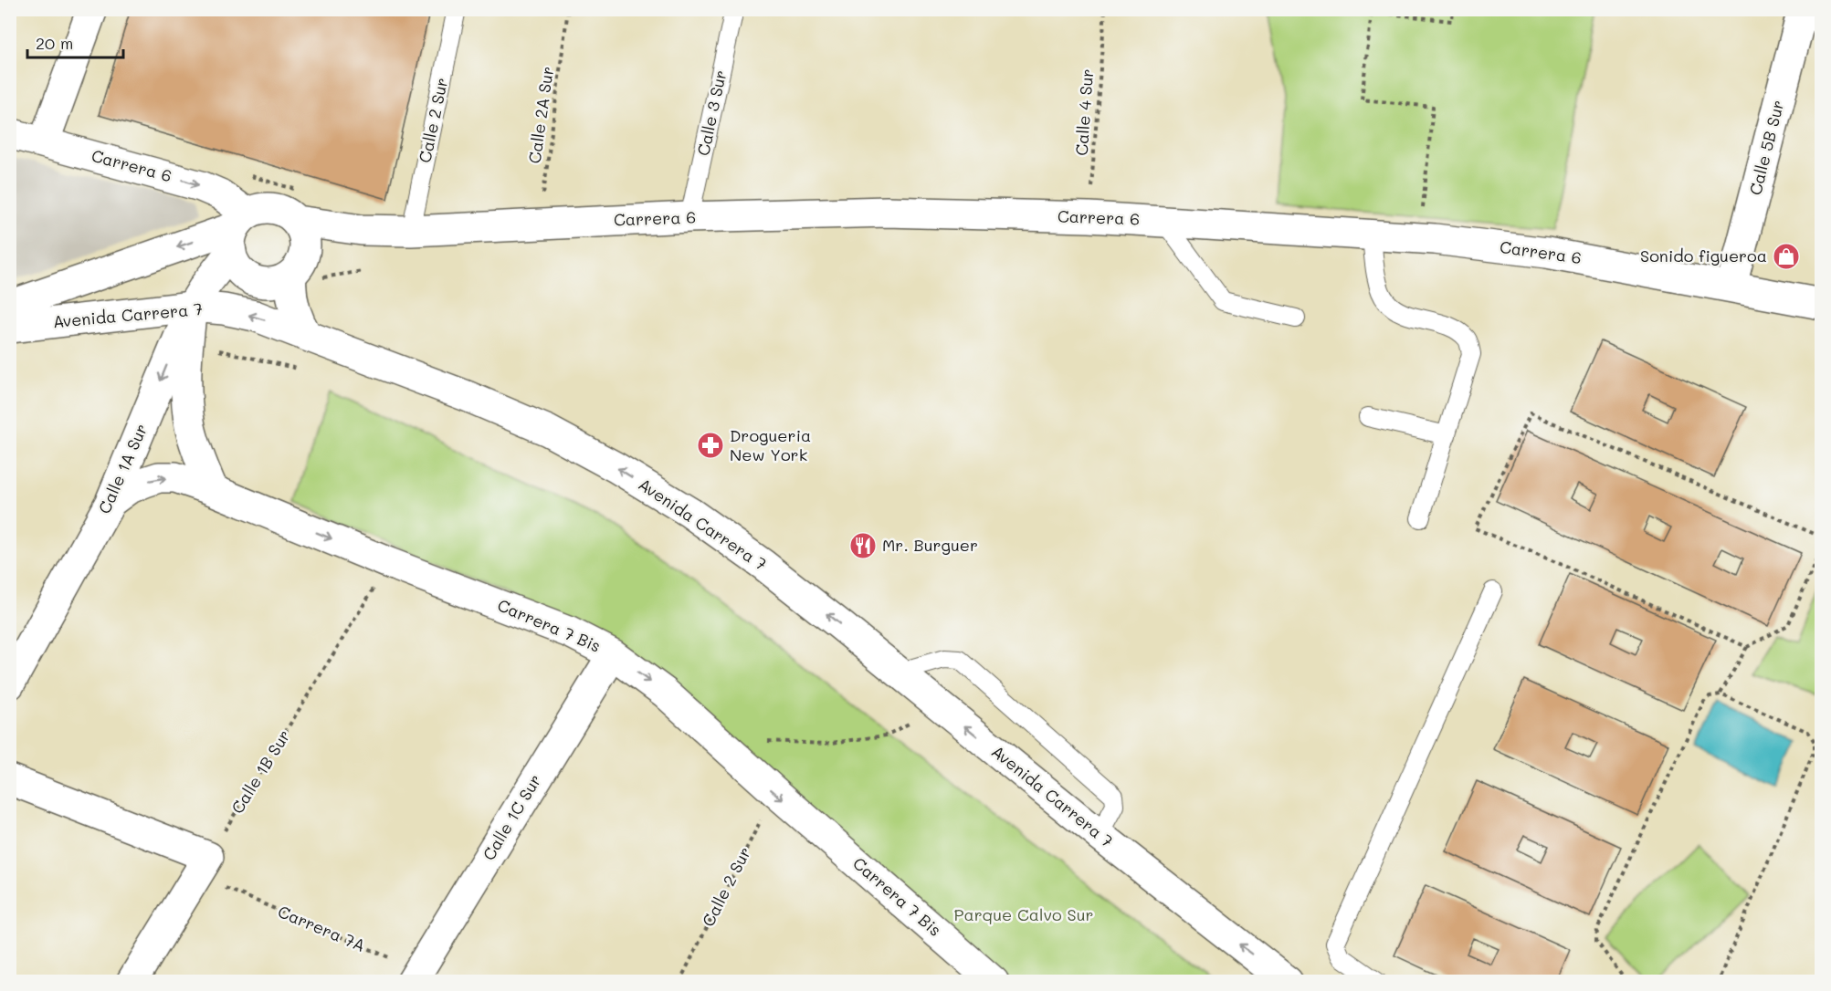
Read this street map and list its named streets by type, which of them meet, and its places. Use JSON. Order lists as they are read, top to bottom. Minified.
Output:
{"streets":{"street":["Calle 5B Sur","Carrera 6","Avenida Carrera 7","Calle 1A Sur","Carrera 7 Bis","Calle 1C Sur"],"lane":["Calle 3 Sur","Calle 2 Sur"],"path":["Calle 4 Sur","Calle 2A Sur","Calle 1B Sur","Carrera 7A"]},"crossings":[["Calle 4 Sur","Carrera 6"],["Calle 3 Sur","Carrera 6"],["Calle 2A Sur","Carrera 6"],["Calle 2 Sur","Carrera 6"],["Calle 2 Sur","Carrera 7 Bis"],["Calle 5B Sur","Carrera 6"],["Carrera 6","Calle 1A Sur"],["Avenida Carrera 7","Calle 1A Sur"],["Calle 1A Sur","Carrera 7 Bis"],["Carrera 7 Bis","Calle 1B Sur"],["Carrera 7 Bis","Calle 1C Sur"],["Calle 1B Sur","Carrera 7A"],["Calle 1C Sur","Carrera 7A"]],"one_way":["Avenida Carrera 7","Calle 1A Sur","Carrera 7 Bis"],"parks":["Parque Calvo Sur"],"places":{"shop":["Sonido figueroa"],"pharmacy":["Drogueria New York"],"restaurant":["Mr. Burguer"]},"scale_bar":"20 m"}
